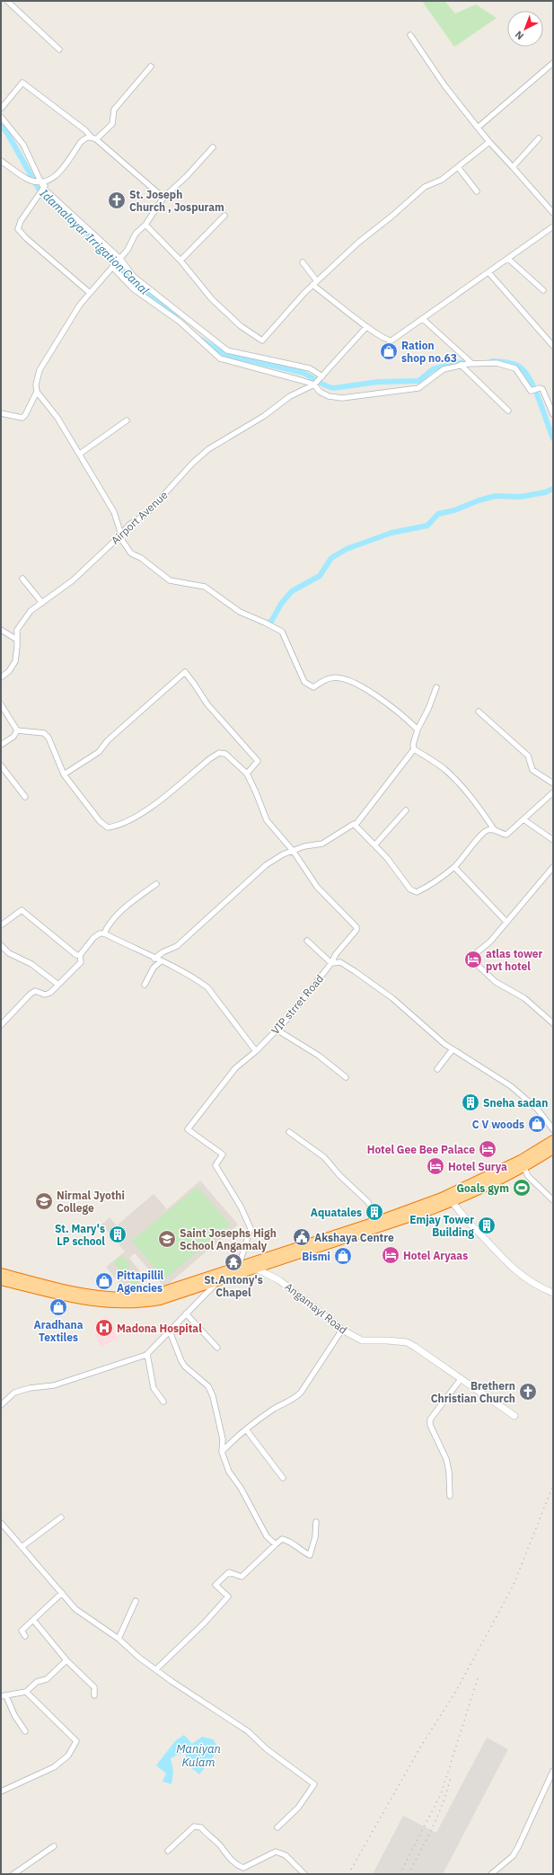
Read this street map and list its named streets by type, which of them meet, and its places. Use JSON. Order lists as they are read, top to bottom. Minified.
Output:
{"streets":{"street":["Airport Avenue","VIP strret Road","Angamayl Road"]},"water":["Idamalayar Irrigation Canal","Maniyan Kulam"],"places":{"church":["St. Joseph Church , Jospuram","Brethern Christian Church"],"shop":["Ration shop no.63","C V woods","Bismi","Pittapillil Agencies","Aradhana Textiles"],"hotel":["atlas tower pvt hotel","Hotel Gee Bee Palace","Hotel Surya","Hotel Aryaas"],"building":["Sneha sadan","Aquatales","Emjay Tower Building","St. Mary's LP school"],"sports":["Goals gym"],"school or university":["Nirmal Jyothi College","Saint Josephs High School Angamaly"],"public building":["Akshaya Centre"],"temple":["St.Antony's Chapel"],"hospital":["Madona Hospital"]},"north":"bottom left"}
